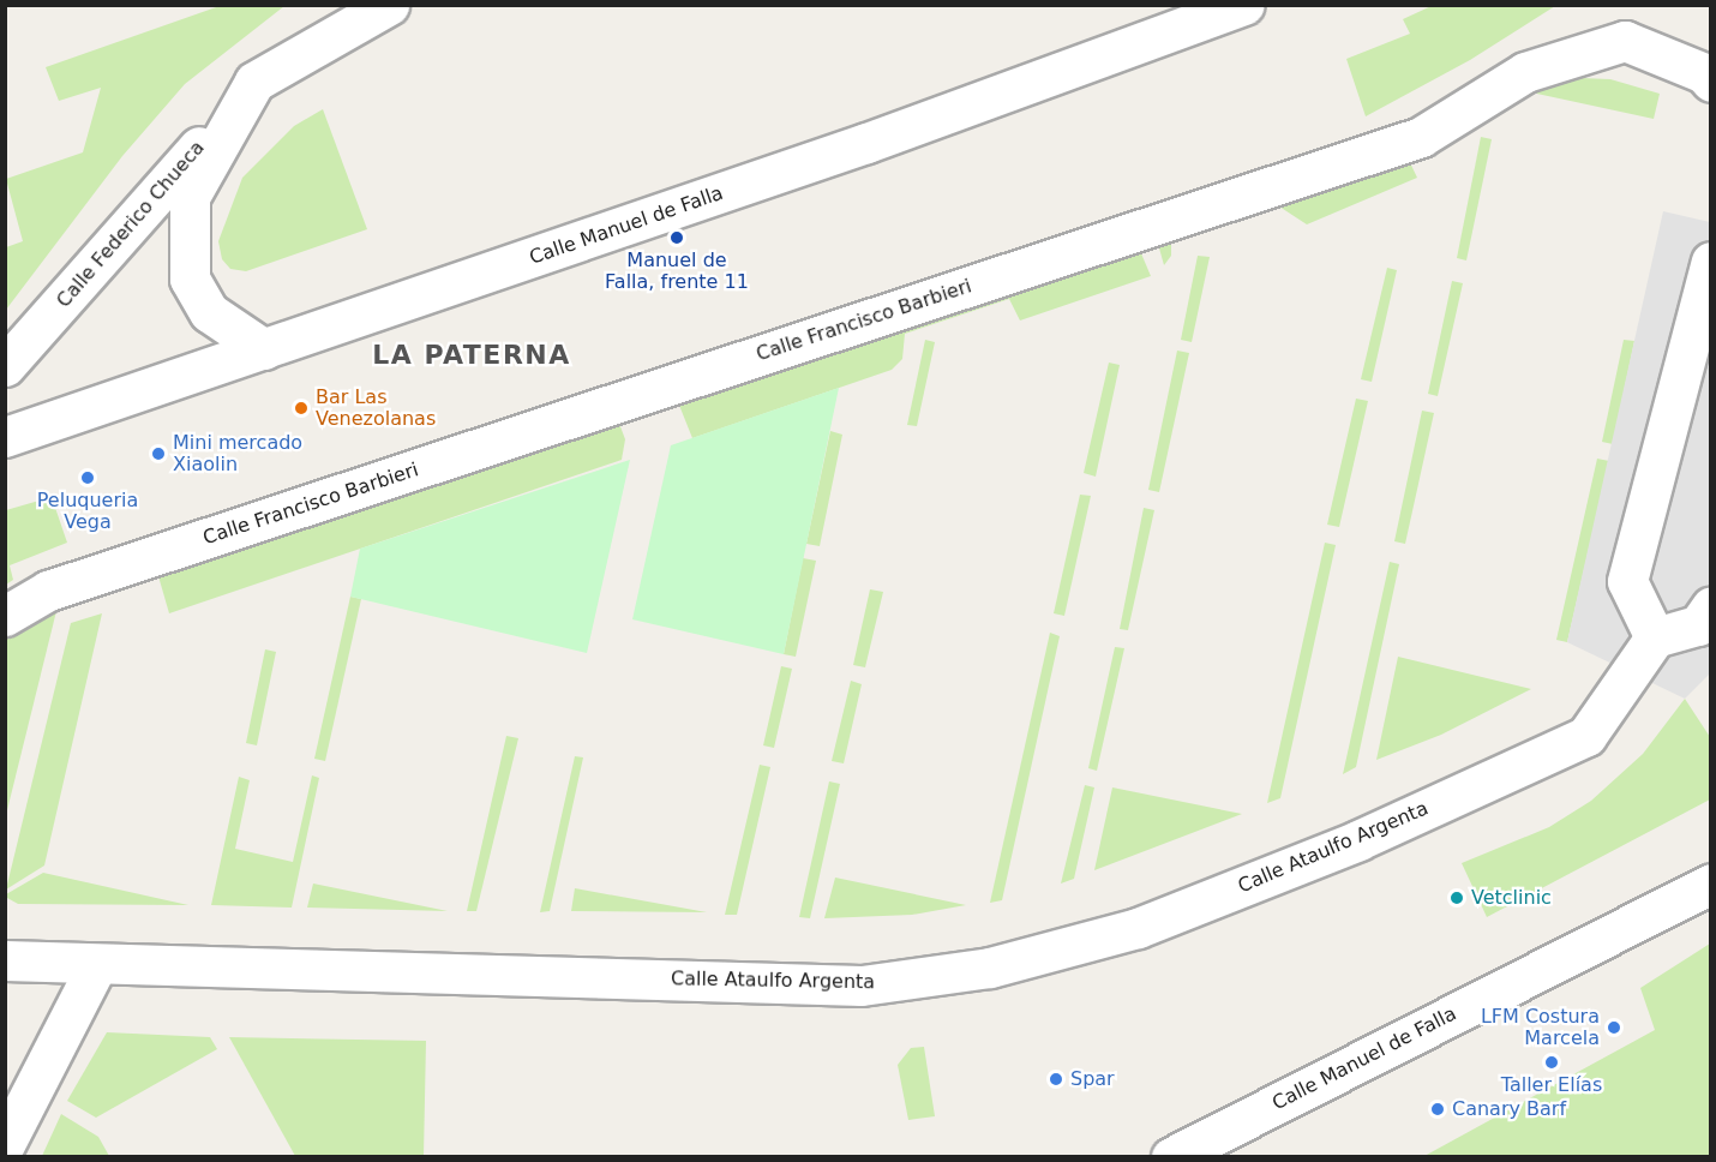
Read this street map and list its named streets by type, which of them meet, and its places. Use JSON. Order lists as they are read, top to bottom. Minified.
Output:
{"streets":{"street":["Calle Federico Chueca","Calle Manuel de Falla","Calle Francisco Barbieri","Calle Ataulfo Argenta"]},"crossings":[["Calle Federico Chueca","Calle Manuel de Falla"]],"districts":["LA PATERNA"],"places":["Manuel de Falla, frente 11","Bar Las Venezolanas","Mini mercado Xiaolin","Peluqueria Vega","Vetclinic","LFM Costura Marcela","Taller Elías","Spar","Canary Barf"]}
